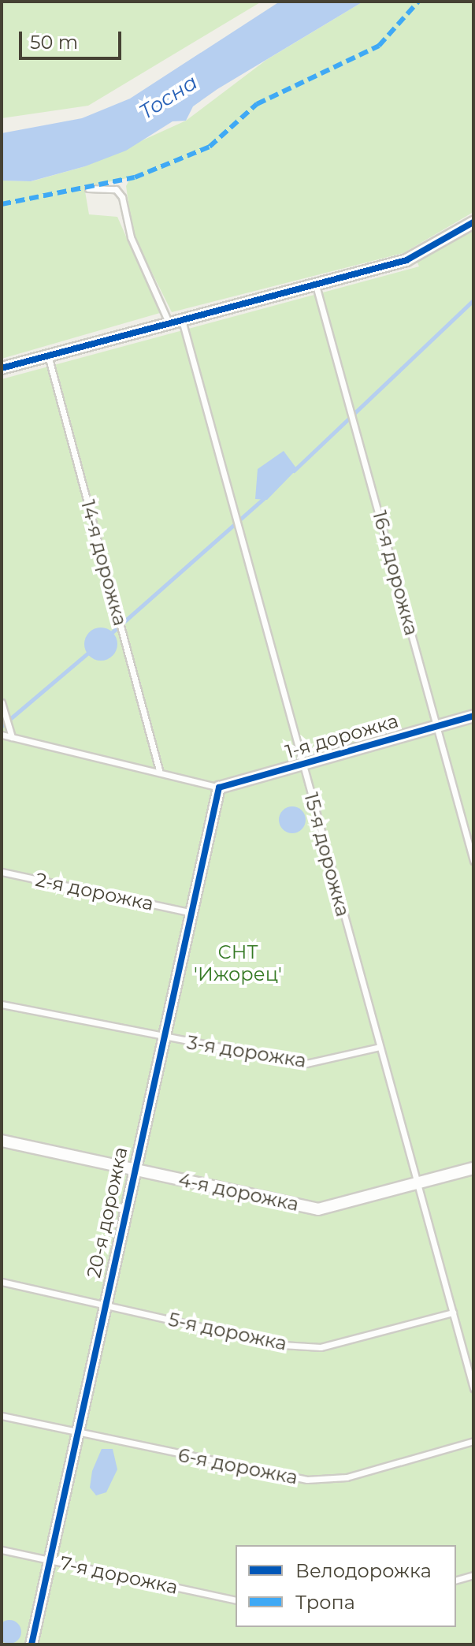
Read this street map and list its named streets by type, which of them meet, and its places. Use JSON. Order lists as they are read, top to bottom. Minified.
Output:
{"streets":{"street":["1-я дорожка","4-я дорожка","20-я дорожка"],"lane":["14-я дорожка","16-я дорожка","15-я дорожка","2-я дорожка","3-я дорожка","5-я дорожка","6-я дорожка","7-я дорожка"]},"crossings":[["16-я дорожка","1-я дорожка"],["1-я дорожка","15-я дорожка"],["1-я дорожка","20-я дорожка"],["15-я дорожка","3-я дорожка"],["15-я дорожка","4-я дорожка"],["15-я дорожка","5-я дорожка"],["2-я дорожка","20-я дорожка"],["3-я дорожка","20-я дорожка"],["4-я дорожка","20-я дорожка"],["20-я дорожка","5-я дорожка"],["20-я дорожка","6-я дорожка"],["20-я дорожка","7-я дорожка"]],"water":["Тосна"],"parks":["СНТ 'Ижорец'"],"legend":["Велодорожка","Тропа"],"scale_bar":"50 m"}
